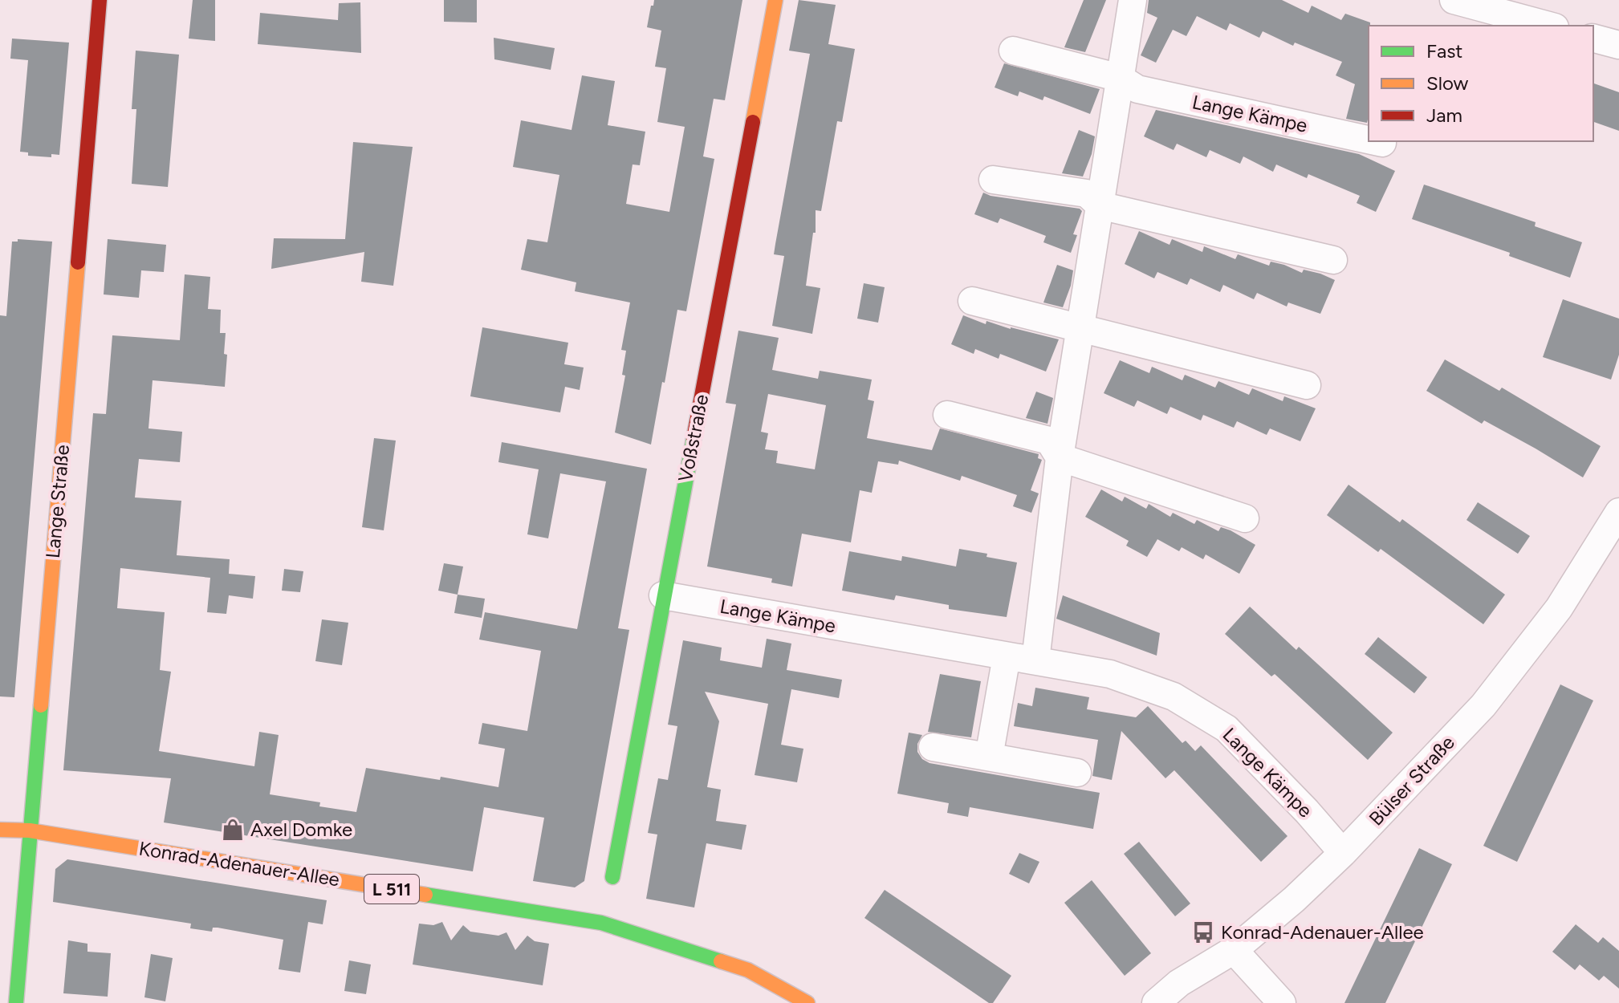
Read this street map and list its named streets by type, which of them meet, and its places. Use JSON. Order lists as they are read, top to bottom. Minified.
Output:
{"streets":{"street":["Lange Kämpe","Voßstraße","Lange Straße","Bülser Straße","Konrad-Adenauer-Allee","L 511"]},"crossings":[["Lange Kämpe","Voßstraße"],["Lange Kämpe","Bülser Straße"],["Lange Straße","Konrad-Adenauer-Allee"]],"places":{"shop":["Axel Domke"],"bus stop":["Konrad-Adenauer-Allee"]},"legend":["Fast","Slow","Jam"]}
